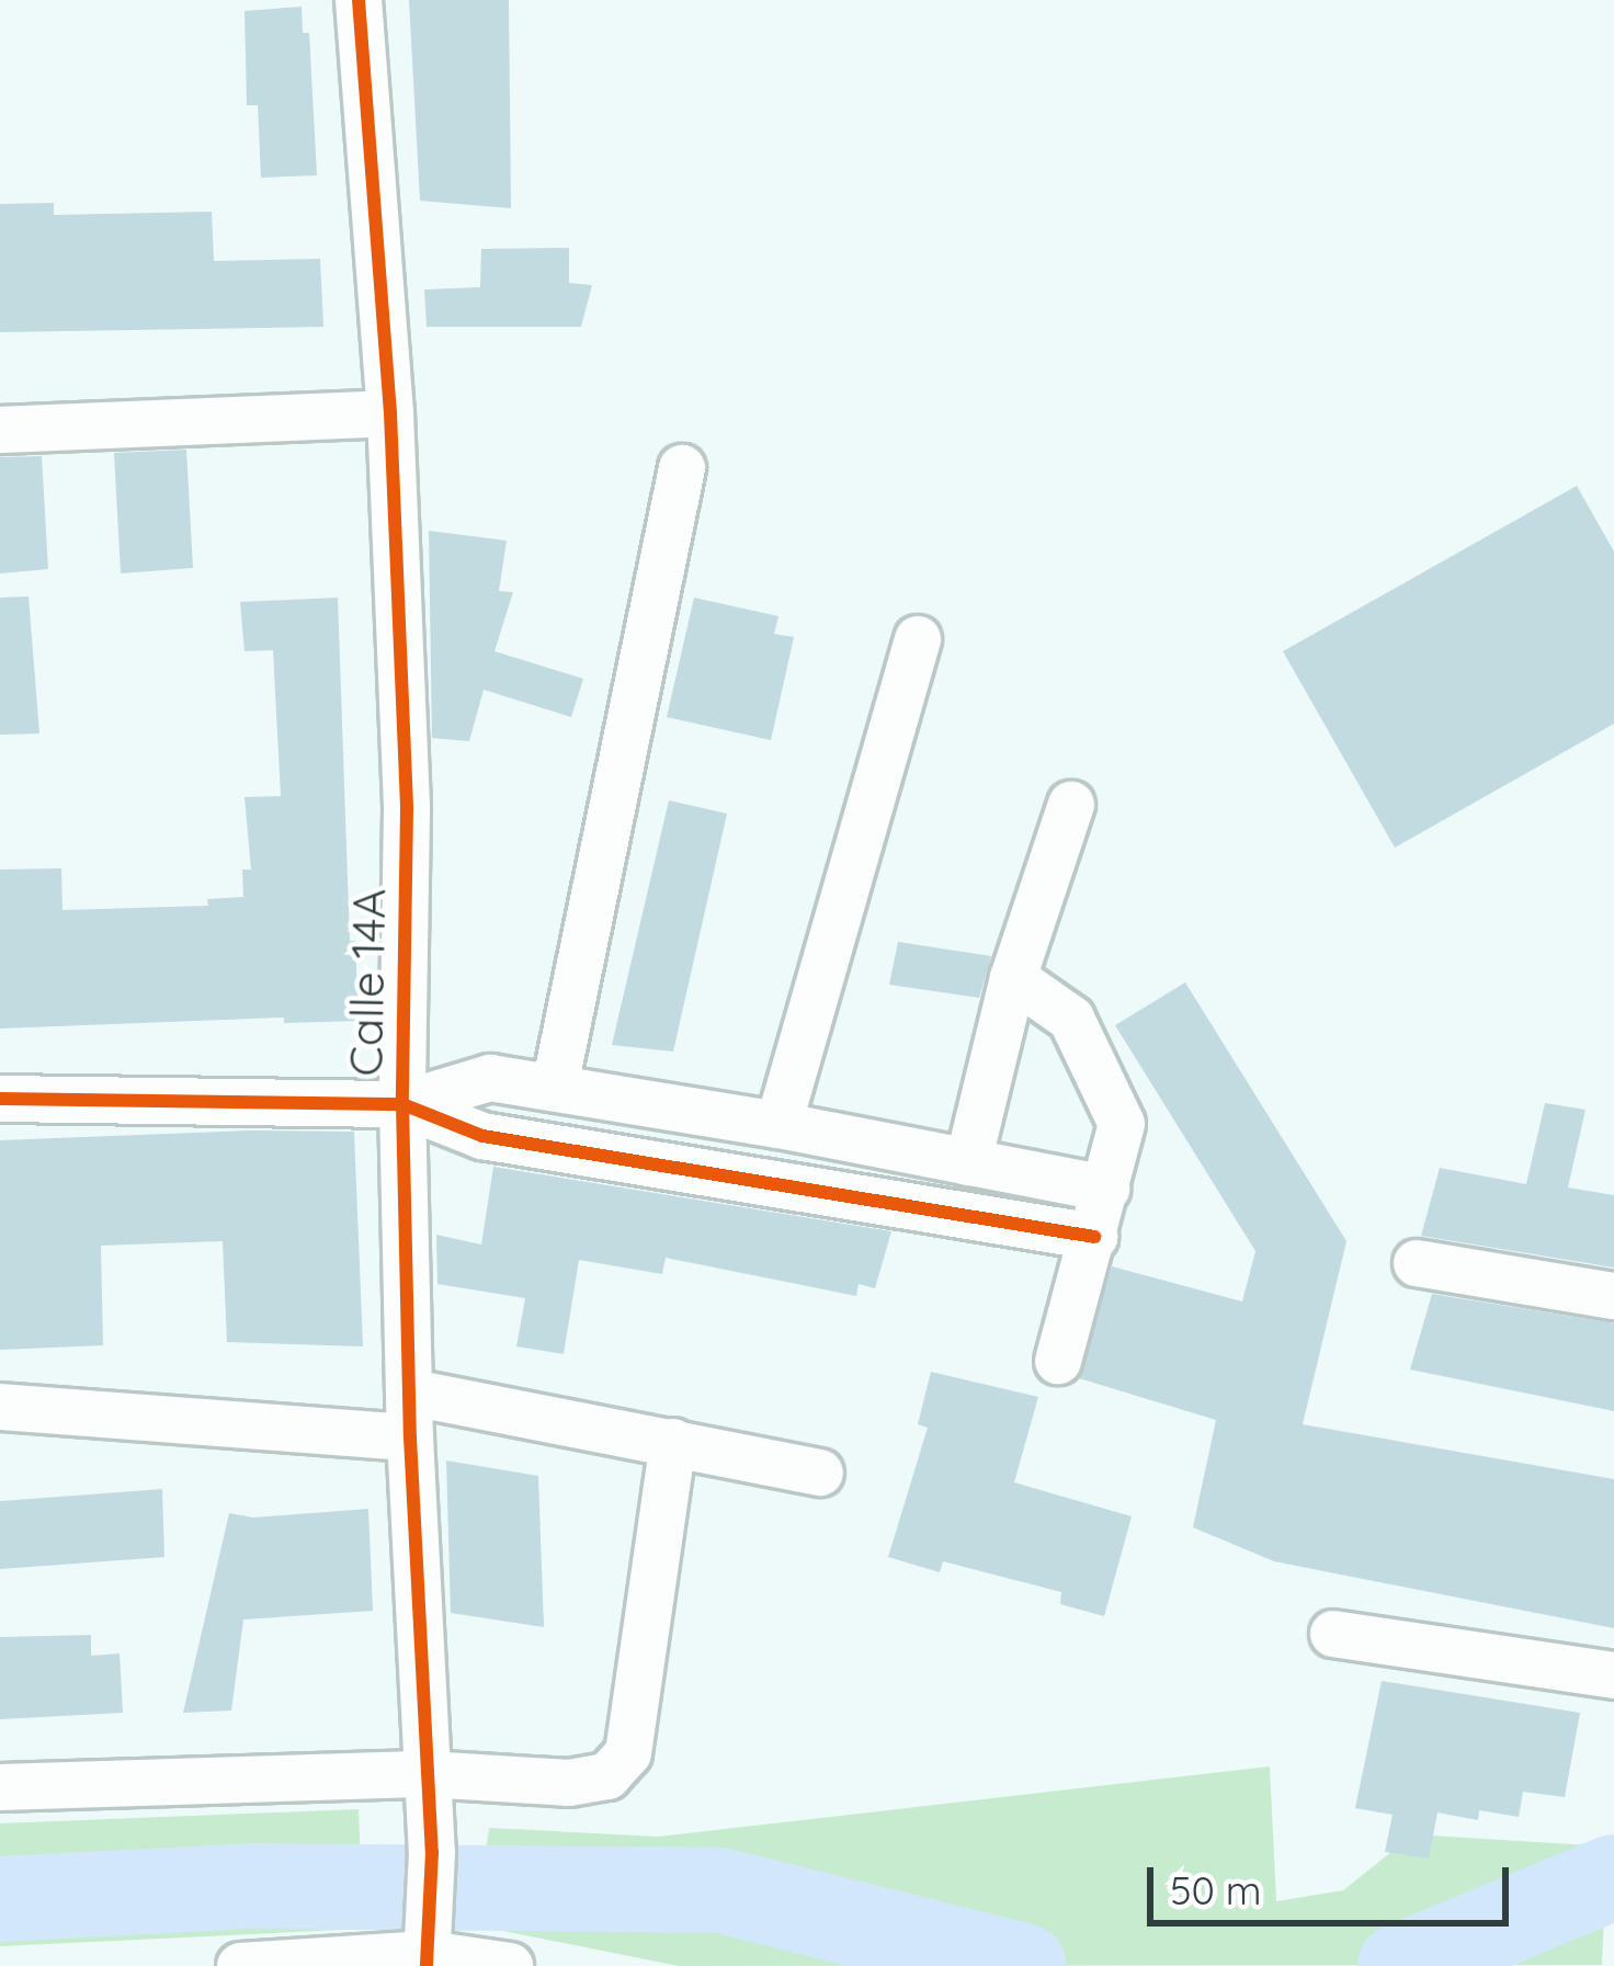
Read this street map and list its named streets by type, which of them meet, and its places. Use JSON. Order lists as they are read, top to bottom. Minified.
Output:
{"streets":{"street":["Calle 14A"]},"scale_bar":"50 m"}
